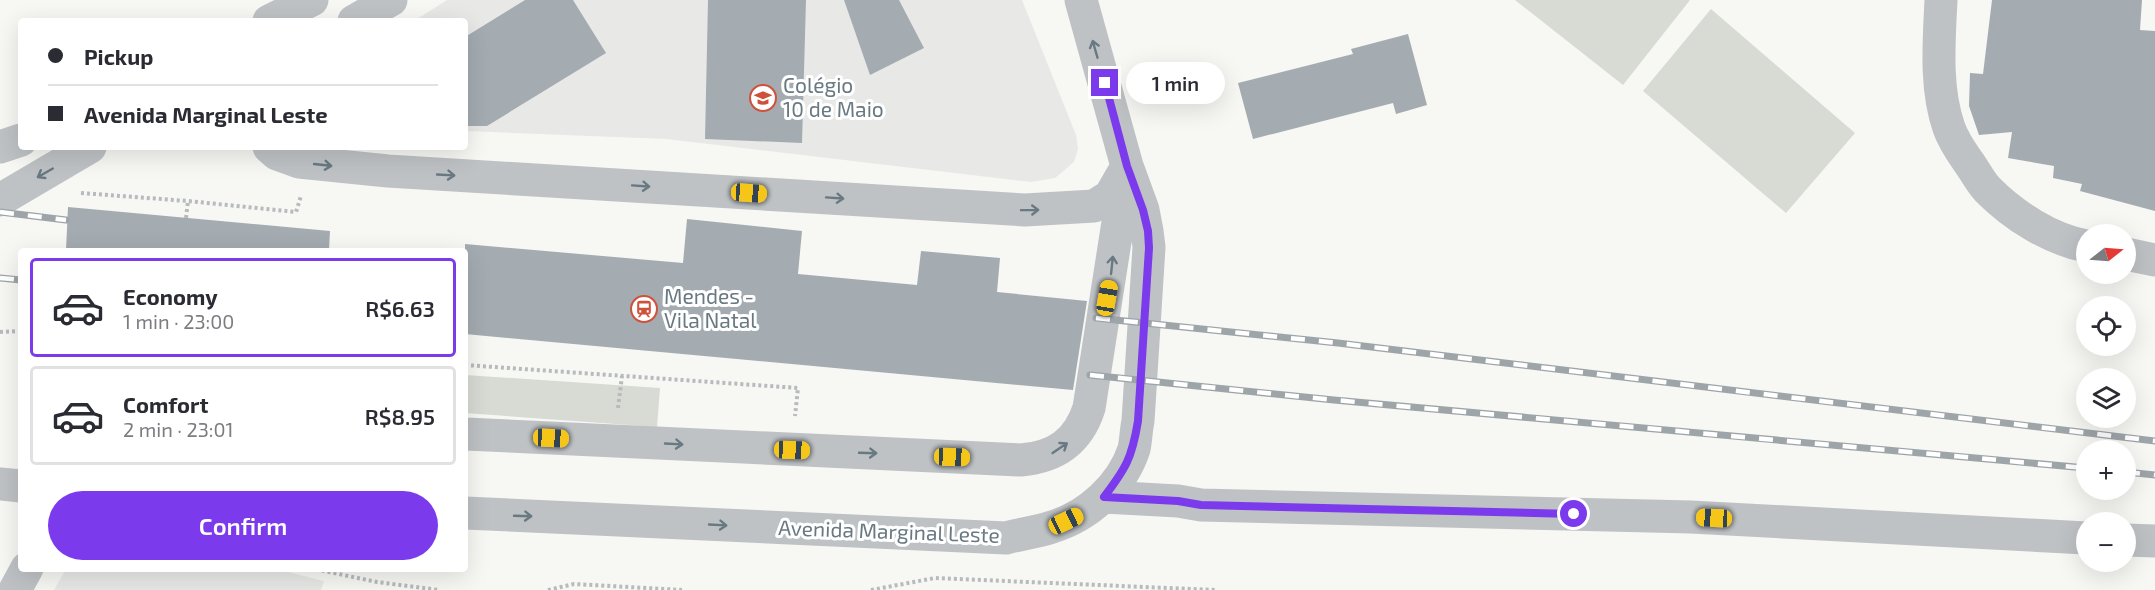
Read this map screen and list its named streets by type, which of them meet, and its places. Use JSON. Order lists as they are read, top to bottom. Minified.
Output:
{"streets":{"street":["Avenida Marginal Leste"]},"places":{"school or university":["Colégio 10 de Maio"],"station":["Mendes - Vila Natal"]},"north":"right","page":{"banner":["Pickup","Avenida Marginal Leste"],"bubble":"1 min","map_buttons":["+","−"],"list":[{"name":"Economy","note":"1 min · 23:00","value":"R$6.63"},{"name":"Comfort","note":"2 min · 23:01","value":"R$8.95"}],"buttons":"Confirm"}}
